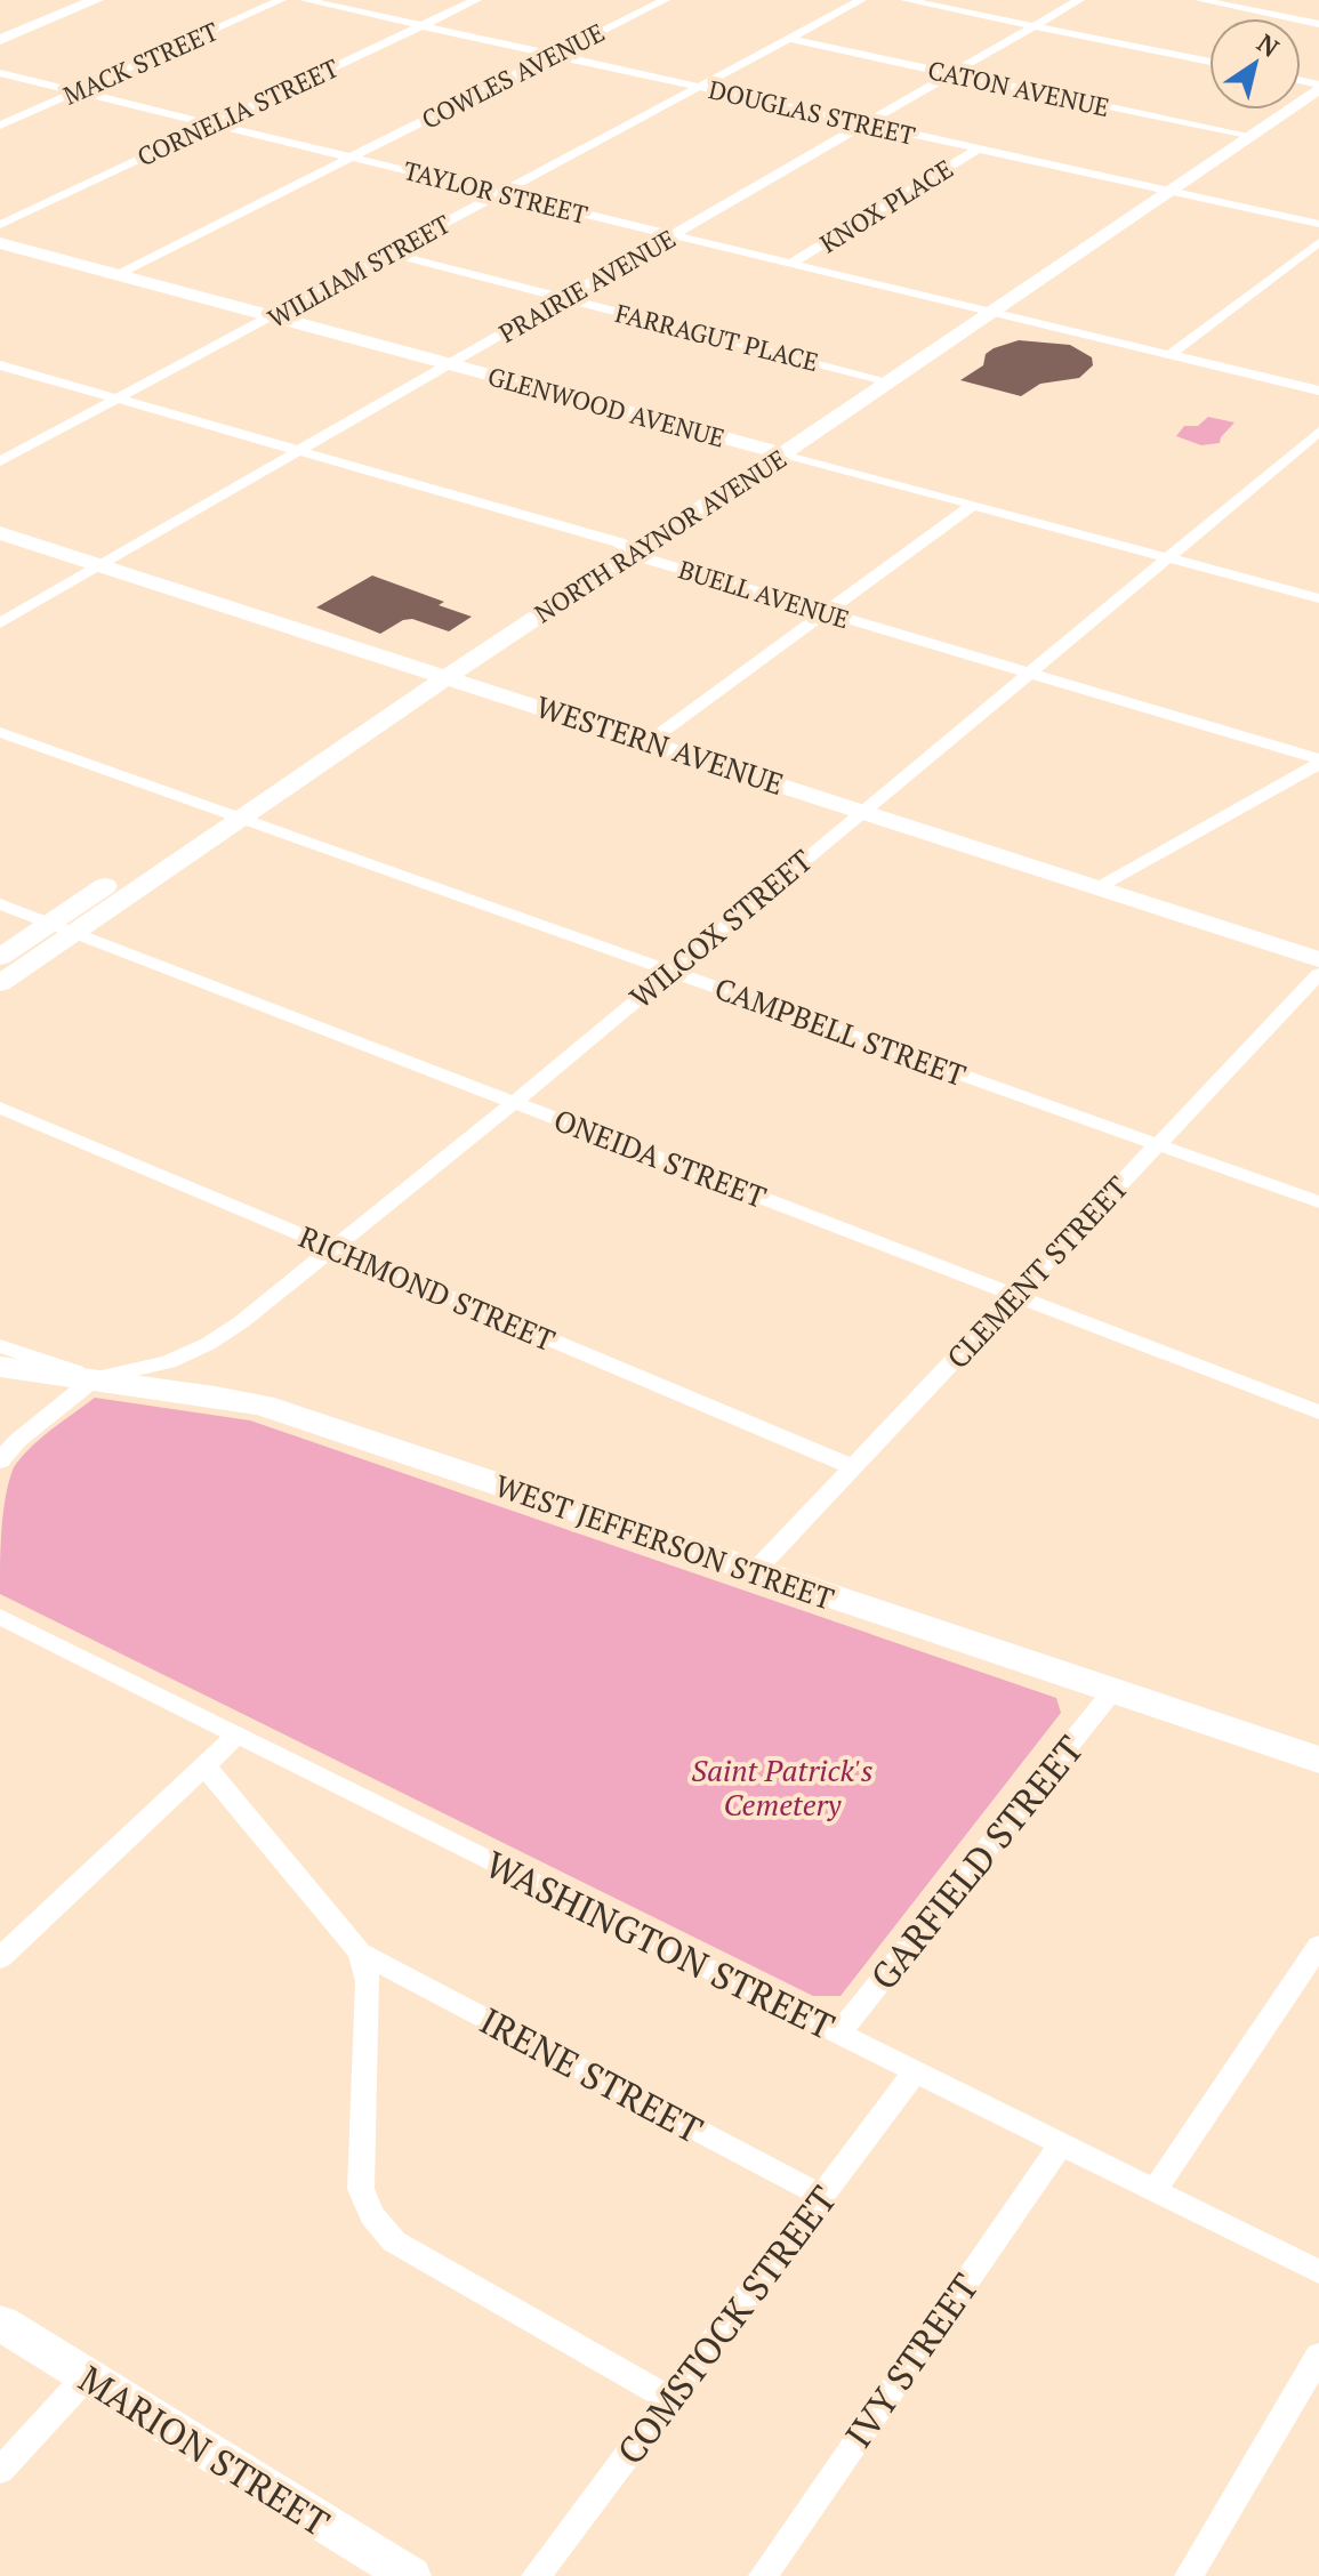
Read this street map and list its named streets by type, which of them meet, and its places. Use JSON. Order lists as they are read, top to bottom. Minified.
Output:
{"streets":{"main road":["WEST JEFFERSON STREET"],"street":["MACK STREET","COWLES AVENUE","CATON AVENUE","CORNELIA STREET","DOUGLAS STREET","TAYLOR STREET","KNOX PLACE","WILLIAM STREET","PRAIRIE AVENUE","FARRAGUT PLACE","GLENWOOD AVENUE","NORTH RAYNOR AVENUE","BUELL AVENUE","WESTERN AVENUE","WILCOX STREET","CAMPBELL STREET","ONEIDA STREET","CLEMENT STREET","RICHMOND STREET","GARFIELD STREET","WASHINGTON STREET","IRENE STREET","COMSTOCK STREET","IVY STREET","MARION STREET"]},"crossings":[["MACK STREET","TAYLOR STREET"],["COWLES AVENUE","DOUGLAS STREET"],["COWLES AVENUE","TAYLOR STREET"],["COWLES AVENUE","GLENWOOD AVENUE"],["CATON AVENUE","WILLIAM STREET"],["CATON AVENUE","PRAIRIE AVENUE"],["CATON AVENUE","NORTH RAYNOR AVENUE"],["CORNELIA STREET","DOUGLAS STREET"],["CORNELIA STREET","TAYLOR STREET"],["DOUGLAS STREET","KNOX PLACE"],["DOUGLAS STREET","WILLIAM STREET"],["DOUGLAS STREET","PRAIRIE AVENUE"],["DOUGLAS STREET","NORTH RAYNOR AVENUE"],["TAYLOR STREET","KNOX PLACE"],["TAYLOR STREET","WILLIAM STREET"],["TAYLOR STREET","PRAIRIE AVENUE"],["TAYLOR STREET","NORTH RAYNOR AVENUE"],["WILLIAM STREET","FARRAGUT PLACE"],["WILLIAM STREET","GLENWOOD AVENUE"],["WILLIAM STREET","BUELL AVENUE"],["PRAIRIE AVENUE","FARRAGUT PLACE"],["PRAIRIE AVENUE","GLENWOOD AVENUE"],["PRAIRIE AVENUE","BUELL AVENUE"],["PRAIRIE AVENUE","WESTERN AVENUE"],["FARRAGUT PLACE","NORTH RAYNOR AVENUE"],["GLENWOOD AVENUE","NORTH RAYNOR AVENUE"],["GLENWOOD AVENUE","WILCOX STREET"],["NORTH RAYNOR AVENUE","BUELL AVENUE"],["NORTH RAYNOR AVENUE","WESTERN AVENUE"],["NORTH RAYNOR AVENUE","CAMPBELL STREET"],["NORTH RAYNOR AVENUE","ONEIDA STREET"],["BUELL AVENUE","WILCOX STREET"],["WESTERN AVENUE","WILCOX STREET"],["WILCOX STREET","CAMPBELL STREET"],["WILCOX STREET","ONEIDA STREET"],["WILCOX STREET","RICHMOND STREET"],["WILCOX STREET","WEST JEFFERSON STREET"],["CAMPBELL STREET","CLEMENT STREET"],["ONEIDA STREET","CLEMENT STREET"],["CLEMENT STREET","RICHMOND STREET"],["CLEMENT STREET","WEST JEFFERSON STREET"],["WEST JEFFERSON STREET","GARFIELD STREET"],["GARFIELD STREET","WASHINGTON STREET"],["WASHINGTON STREET","COMSTOCK STREET"],["WASHINGTON STREET","IVY STREET"],["IRENE STREET","COMSTOCK STREET"]],"parks":["Saint Patrick's Cemetery"],"north":"top right"}
